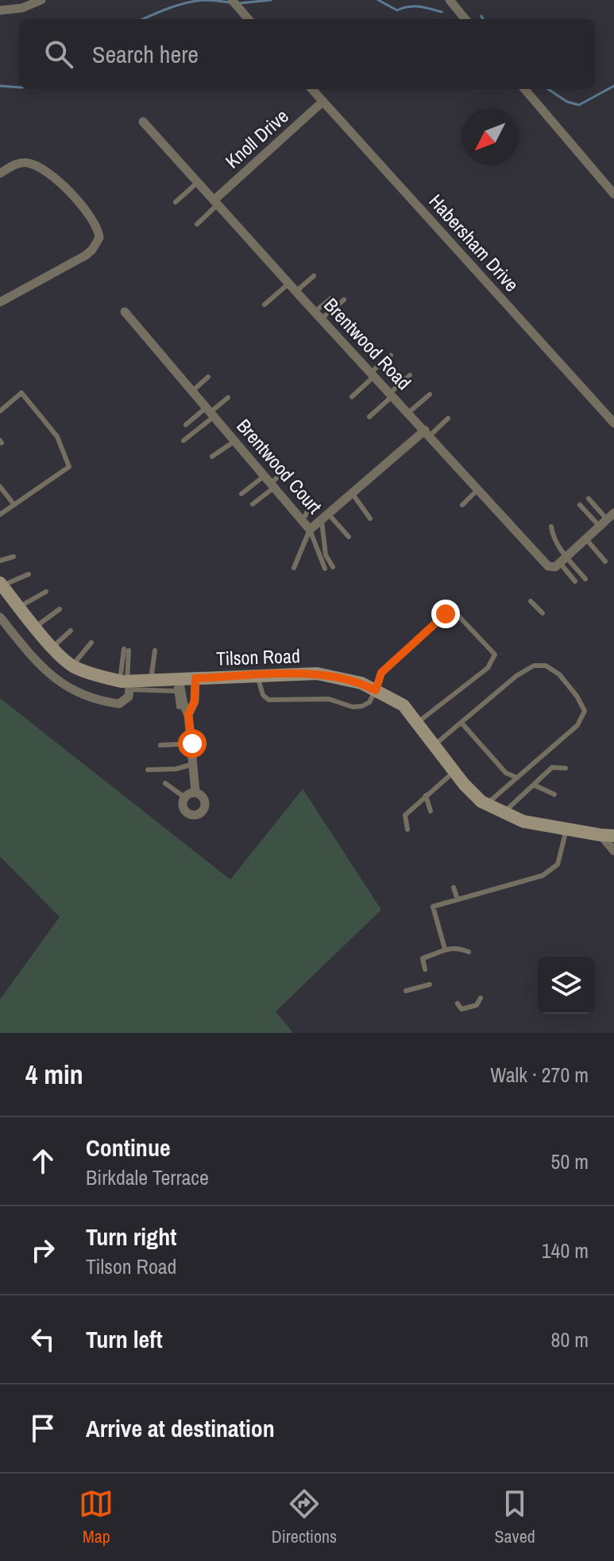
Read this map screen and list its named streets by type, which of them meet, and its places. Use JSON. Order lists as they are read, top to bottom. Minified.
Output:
{"streets":{"street":["Knoll Drive","Habersham Drive","Brentwood Road","Brentwood Court","Tilson Road"]},"crossings":[["Knoll Drive","Habersham Drive"],["Knoll Drive","Brentwood Road"],["Brentwood Road","Brentwood Court"]],"north":"bottom left","page":{"search":"Search here","heading":["4 min","Walk · 270 m"],"list":[["Continue","Birkdale Terrace","50 m"],["Turn right","Tilson Road","140 m"],["Turn left","80 m"],"Arrive at destination"],"nav":["Map","Directions","Saved"]}}
